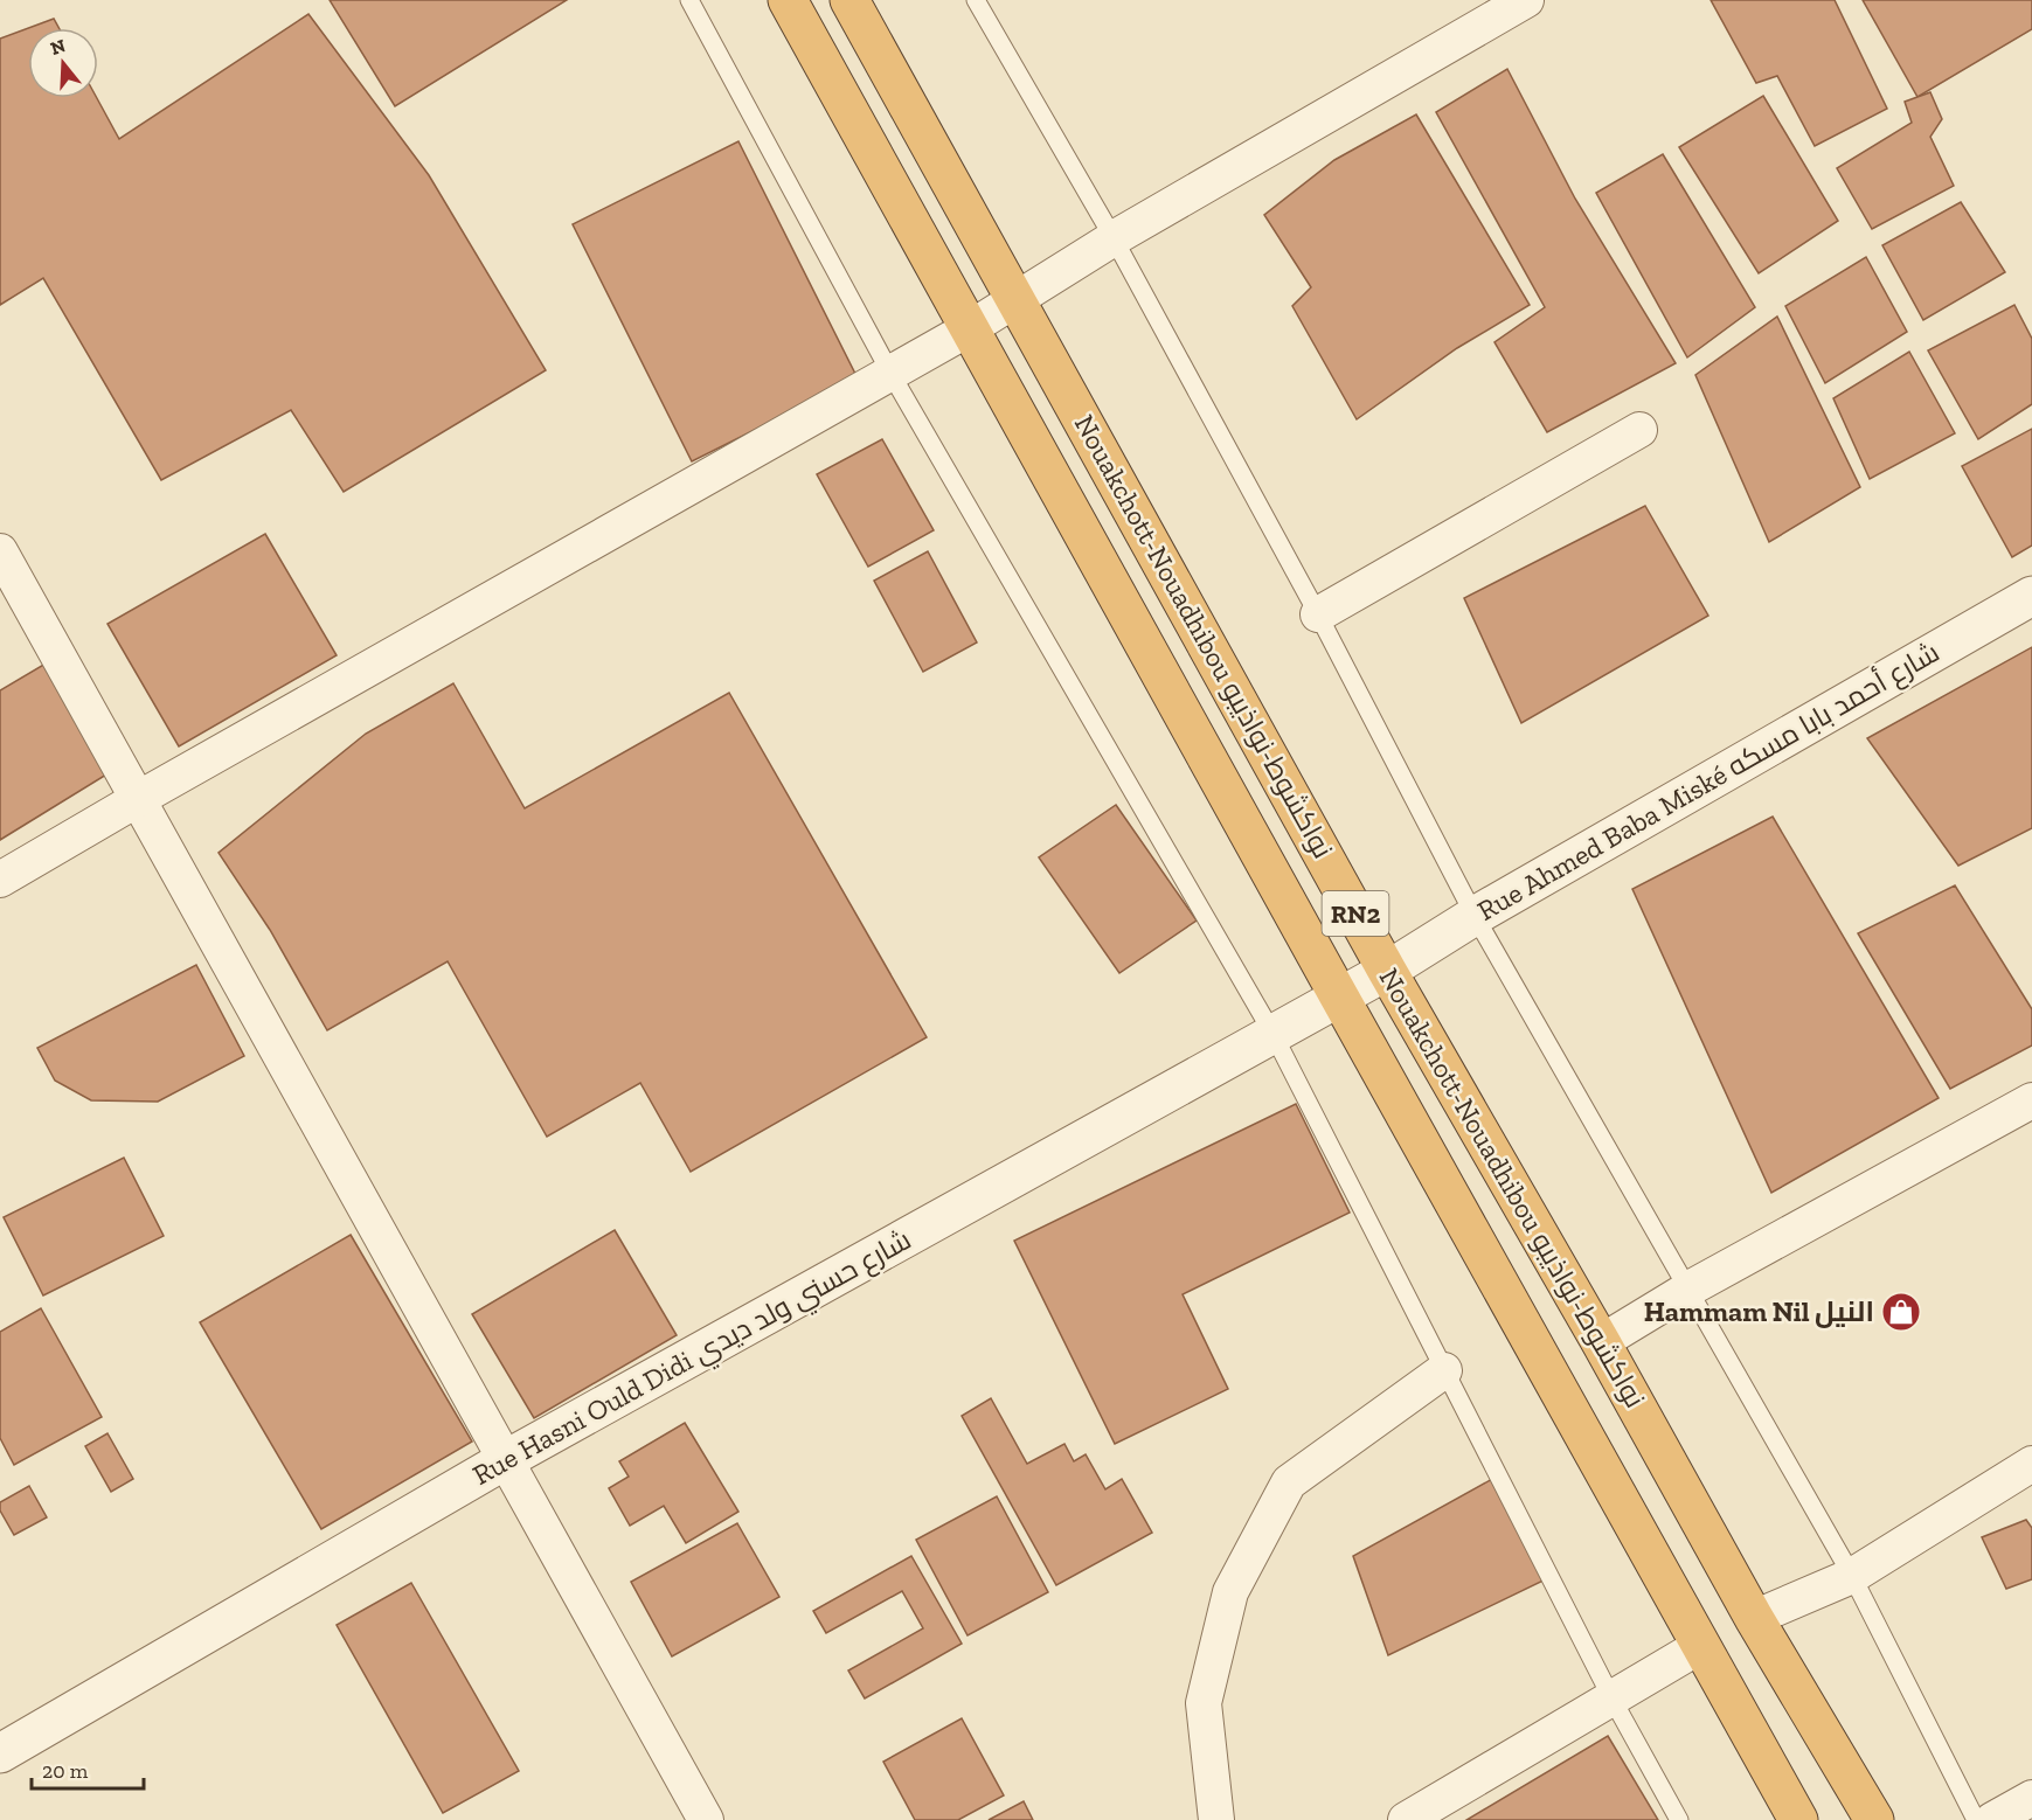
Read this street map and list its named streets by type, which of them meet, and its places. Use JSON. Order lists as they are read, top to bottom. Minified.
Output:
{"streets":{"highway":["Nouakchott-Nouadhibou نواكشوط-نواذيبو","RN2"],"street":["Rue Ahmed Baba Miské شارع أحمد بابا مسكه","Rue Hasni Ould Didi شارع حسني ولد ديدي"]},"crossings":[["Nouakchott-Nouadhibou نواكشوط-نواذيبو","Rue Ahmed Baba Miské شارع أحمد بابا مسكه"],["Nouakchott-Nouadhibou نواكشوط-نواذيبو","Rue Hasni Ould Didi شارع حسني ولد ديدي"],["Rue Ahmed Baba Miské شارع أحمد بابا مسكه","Rue Hasni Ould Didi شارع حسني ولد ديدي"]],"places":{"shop":["Hammam Nil النيل"]},"scale_bar":"20 m","north":"top"}
